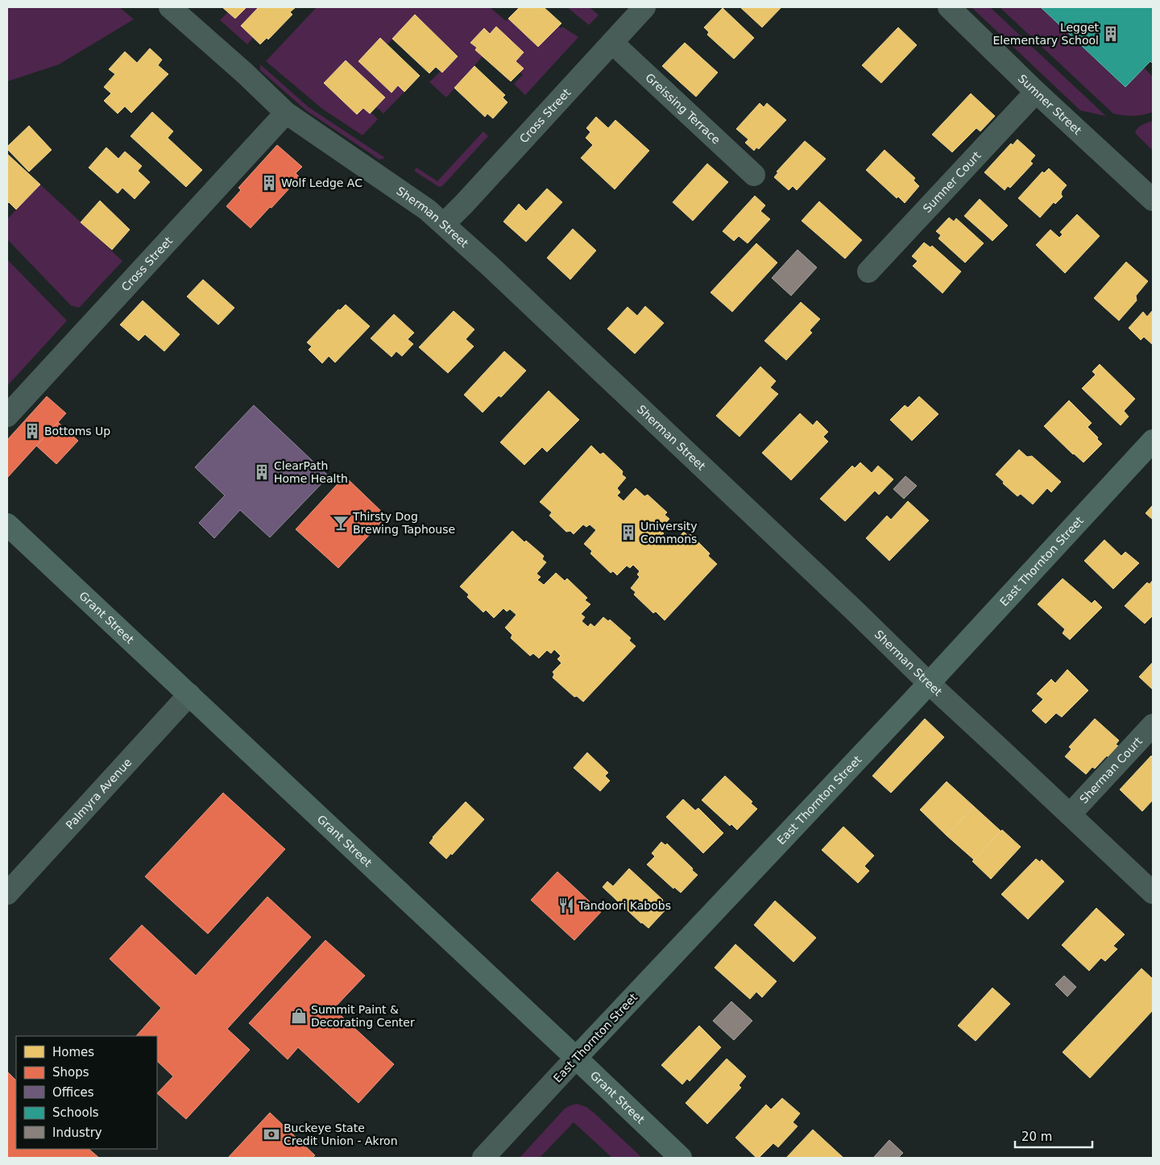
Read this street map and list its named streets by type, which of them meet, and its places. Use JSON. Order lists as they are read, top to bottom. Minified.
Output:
{"streets":{"main road":["East Thornton Street","Grant Street"],"street":["Sumner Street","Greissing Terrace","Cross Street","Sumner Court","Sherman Street","Sherman Court","Palmyra Avenue"]},"crossings":[["Sumner Street","Sumner Court"],["Greissing Terrace","Cross Street"],["Cross Street","Sherman Street"],["Sherman Street","East Thornton Street"],["Sherman Street","Sherman Court"],["East Thornton Street","Grant Street"],["Grant Street","Palmyra Avenue"]],"places":{"building":["Legget Elementary School","Wolf Ledge AC","Bottoms Up","ClearPath Home Health","University Commons"],"bar":["Thirsty Dog Brewing Taphouse"],"restaurant":["Tandoori Kabobs"],"shop":["Summit Paint & Decorating Center"],"bank":["Buckeye State Credit Union - Akron"]},"legend":["Homes","Shops","Offices","Schools","Industry"],"scale_bar":"20 m"}
